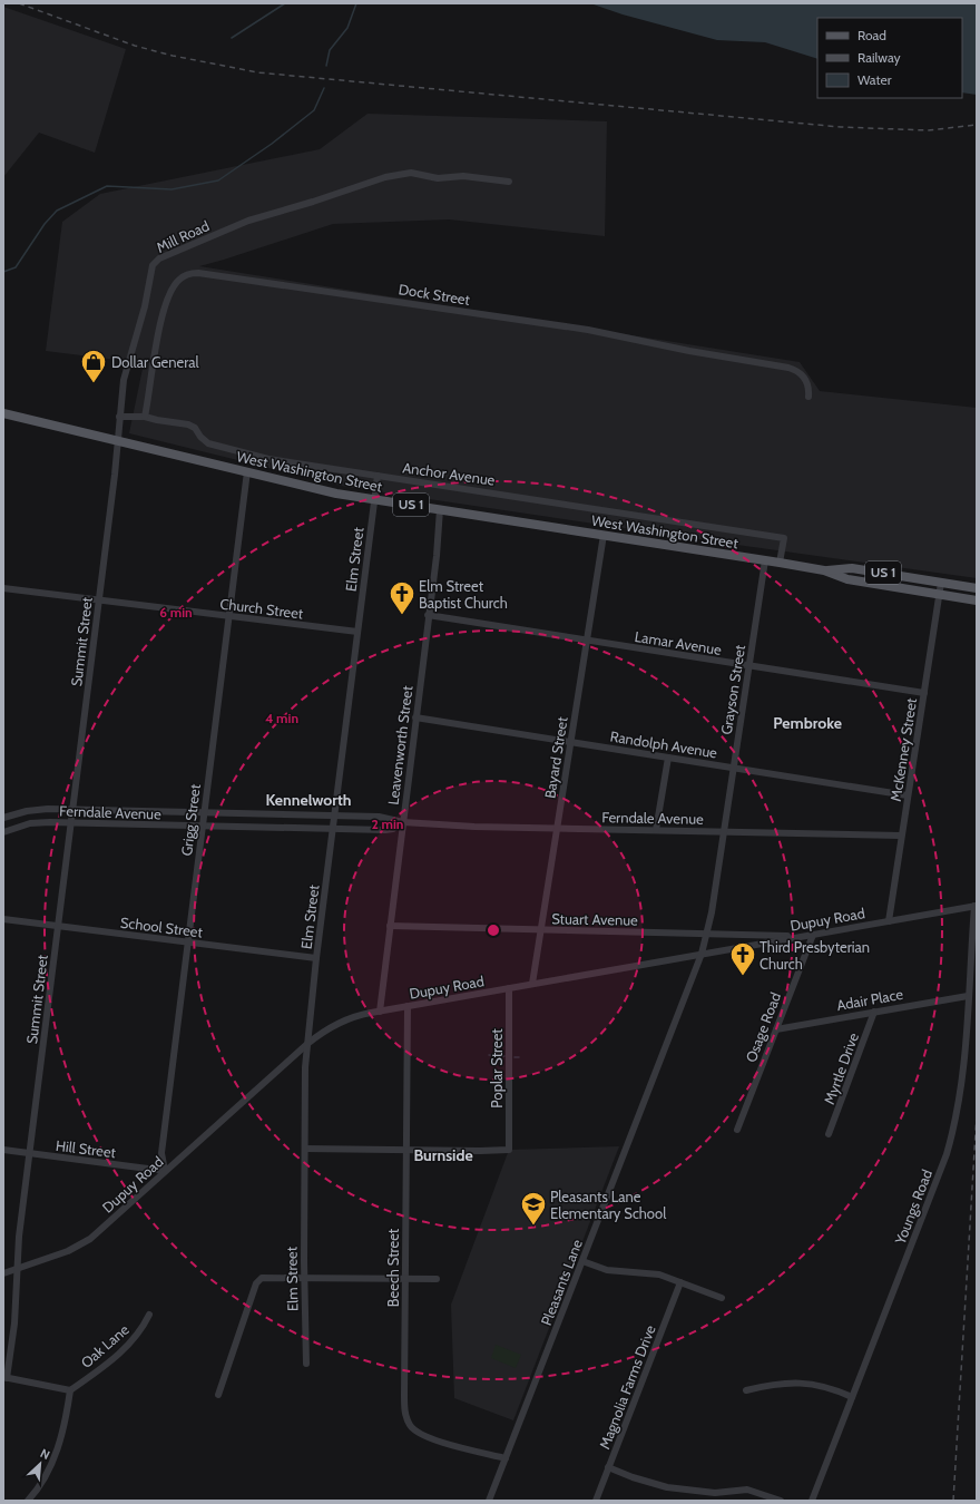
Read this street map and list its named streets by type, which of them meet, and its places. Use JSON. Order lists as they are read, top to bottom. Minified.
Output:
{"streets":{"main road":["West Washington Street","US 1"],"street":["Mill Road","Dock Street","Anchor Avenue","Elm Street","Church Street","Summit Street","Lamar Avenue","Grayson Street","Randolph Avenue","Leavenworth Street","McKenney Street","Bayard Street","Ferndale Avenue","Grigg Street","Stuart Avenue","Dupuy Road","School Street","Adair Place","Osage Road","Poplar Street","Myrtle Drive","Hill Street","Youngs Road","Beech Street","Pleasants Lane","Oak Lane","Magnolia Farms Drive"]},"crossings":[["Mill Road","West Washington Street"],["Mill Road","Anchor Avenue"],["Mill Road","Summit Street"],["Dock Street","Anchor Avenue"],["West Washington Street","Anchor Avenue"],["West Washington Street","Elm Street"],["West Washington Street","Summit Street"],["West Washington Street","Grayson Street"],["West Washington Street","Leavenworth Street"],["West Washington Street","McKenney Street"],["West Washington Street","Bayard Street"],["West Washington Street","Grigg Street"],["Anchor Avenue","Elm Street"],["Elm Street","Church Street"],["Elm Street","Ferndale Avenue"],["Elm Street","Dupuy Road"],["Elm Street","School Street"],["Church Street","Summit Street"],["Church Street","Grigg Street"],["Summit Street","Ferndale Avenue"],["Summit Street","Dupuy Road"],["Summit Street","School Street"],["Summit Street","Hill Street"],["Summit Street","Oak Lane"],["Lamar Avenue","Grayson Street"],["Lamar Avenue","Leavenworth Street"],["Lamar Avenue","McKenney Street"],["Lamar Avenue","Bayard Street"],["Grayson Street","Randolph Avenue"],["Grayson Street","Ferndale Avenue"],["Grayson Street","Stuart Avenue"],["Grayson Street","Dupuy Road"],["Grayson Street","Pleasants Lane"],["Randolph Avenue","Leavenworth Street"],["Randolph Avenue","McKenney Street"],["Randolph Avenue","Bayard Street"],["Leavenworth Street","Ferndale Avenue"],["Leavenworth Street","Stuart Avenue"],["Leavenworth Street","Dupuy Road"],["McKenney Street","Ferndale Avenue"],["McKenney Street","Dupuy Road"],["Bayard Street","Ferndale Avenue"],["Bayard Street","Stuart Avenue"],["Bayard Street","Dupuy Road"],["Ferndale Avenue","Grigg Street"],["Grigg Street","Dupuy Road"],["Grigg Street","School Street"],["Grigg Street","Hill Street"],["Stuart Avenue","Dupuy Road"],["Dupuy Road","Osage Road"],["Dupuy Road","Poplar Street"],["Dupuy Road","Hill Street"],["Dupuy Road","Youngs Road"],["Dupuy Road","Beech Street"],["Dupuy Road","Pleasants Lane"],["Adair Place","Osage Road"],["Adair Place","Myrtle Drive"],["Adair Place","Youngs Road"],["Poplar Street","Beech Street"],["Beech Street","Pleasants Lane"]],"districts":["Pembroke","Kennelworth","Burnside"],"places":{"shop":["Dollar General"],"church":["Elm Street Baptist Church","Third Presbyterian Church"],"school or university":["Pleasants Lane Elementary School"]},"legend":["Road","Railway","Water"],"north":"top right","rings":["6 min","4 min","2 min"]}
